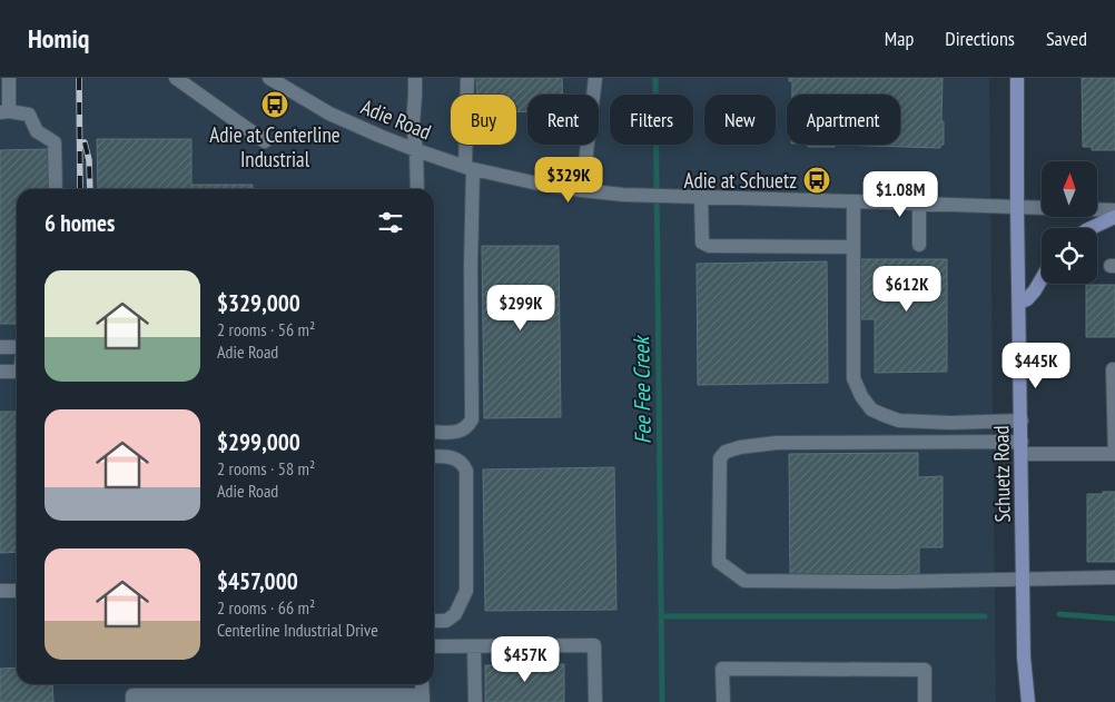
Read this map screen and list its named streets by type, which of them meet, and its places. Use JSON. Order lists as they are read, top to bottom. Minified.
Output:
{"streets":{"main road":["Schuetz Road"],"street":["Adie Road"]},"crossings":[["Adie Road","Schuetz Road"]],"water":["Fee Fee Creek"],"places":{"bus stop":["Adie at Centerline Industrial","Adie at Schuetz"]},"north":"top","page":{"header":"Homiq","nav":["Map","Directions","Saved"],"chip":["Buy","Rent","Filters","New","Apartment"],"price":["$329K","$1.08M","$612K","$299K","$445K","$457K"],"heading":"6 homes","list":[{"name":"$329,000","note":"2 rooms · 56 m² · Adie Road"},{"name":"$299,000","note":"2 rooms · 58 m² · Adie Road"},{"name":"$457,000","note":"2 rooms · 66 m² · Centerline Industrial Drive"}]}}
